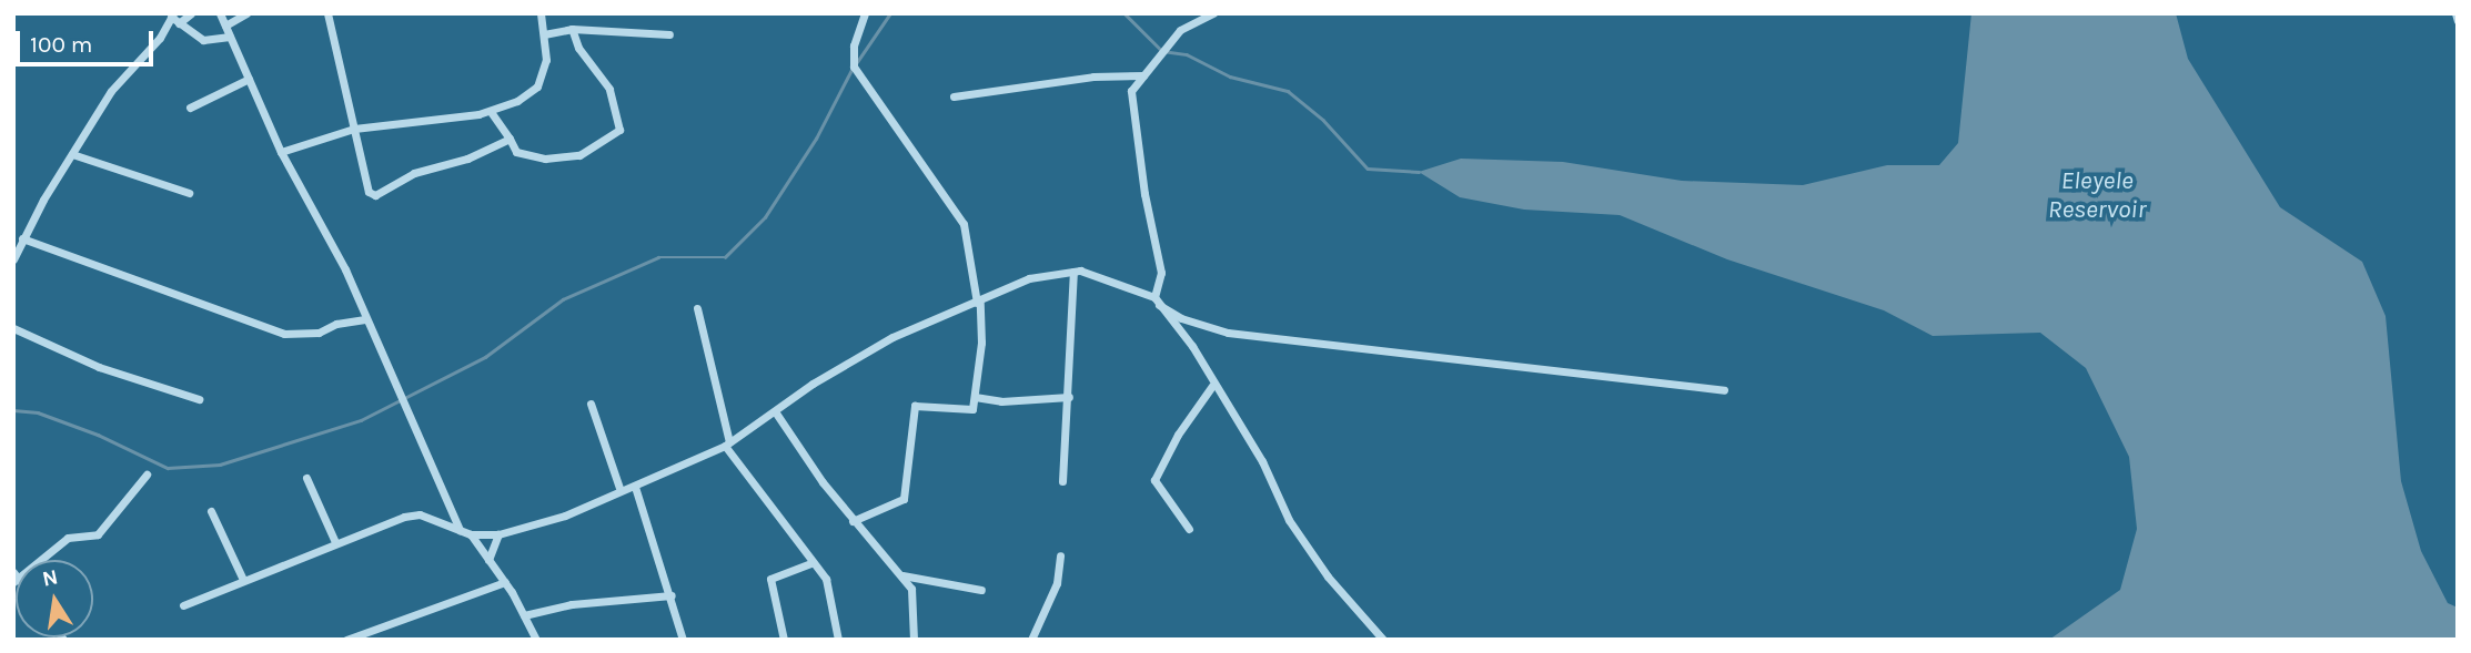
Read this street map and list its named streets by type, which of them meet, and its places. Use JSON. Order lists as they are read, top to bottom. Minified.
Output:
{"water":["Eleyele Reservoir"],"scale_bar":"100 m","north":"top"}
